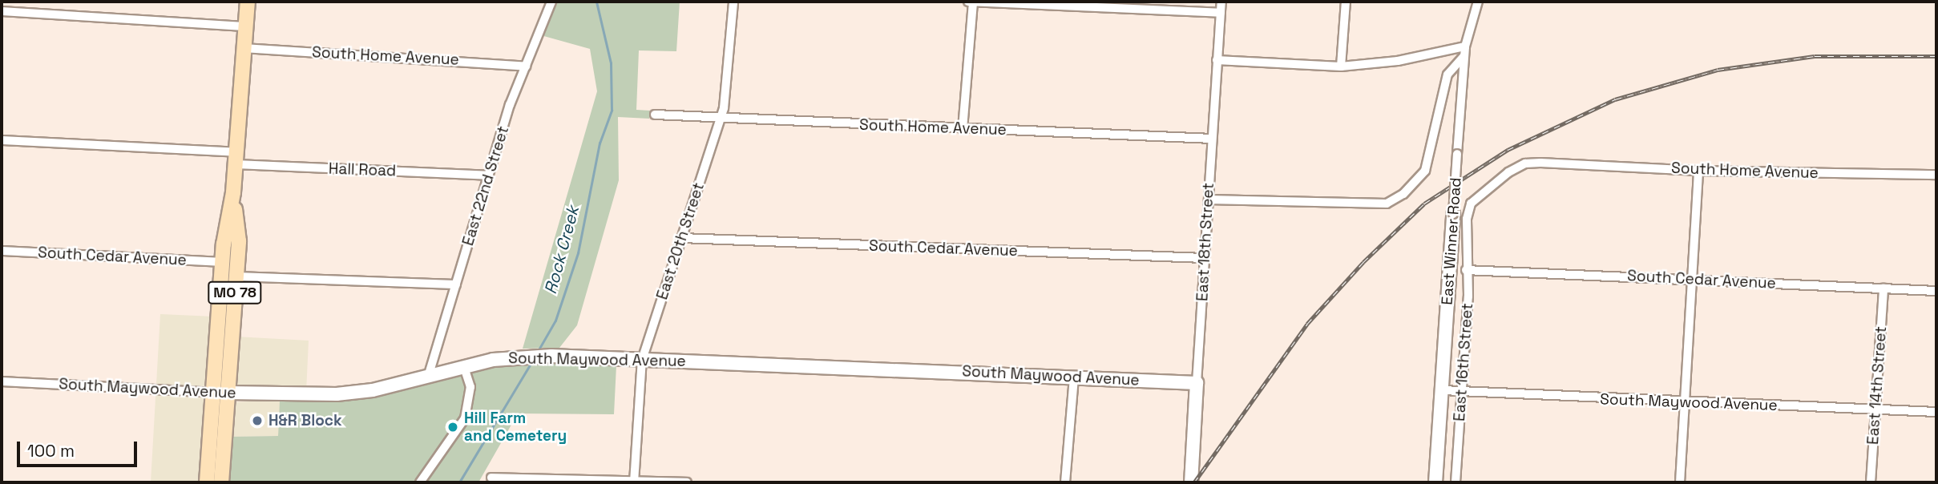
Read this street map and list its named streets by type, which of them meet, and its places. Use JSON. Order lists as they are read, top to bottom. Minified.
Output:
{"streets":{"main road":["MO 78"],"street":["South Home Avenue","Hall Road","East 22nd Street","East 20th Street","East Winner Road","East 18th Street","South Cedar Avenue","South Maywood Avenue","East 16th Street","East 14th Street"]},"crossings":[["South Home Avenue","East 22nd Street"],["South Home Avenue","East 20th Street"],["South Home Avenue","East 18th Street"],["South Home Avenue","MO 78"],["South Home Avenue","East 16th Street"],["Hall Road","East 22nd Street"],["Hall Road","MO 78"],["East 22nd Street","South Maywood Avenue"],["East 20th Street","South Cedar Avenue"],["East 20th Street","South Maywood Avenue"],["East Winner Road","South Maywood Avenue"],["East 18th Street","South Cedar Avenue"],["East 18th Street","South Maywood Avenue"],["South Cedar Avenue","MO 78"],["South Cedar Avenue","East 16th Street"],["South Cedar Avenue","East 14th Street"],["MO 78","South Maywood Avenue"],["South Maywood Avenue","East 16th Street"],["South Maywood Avenue","East 14th Street"]],"water":["Rock Creek"],"places":["H&R Block","Hill Farm and Cemetery"],"scale_bar":"100 m"}
